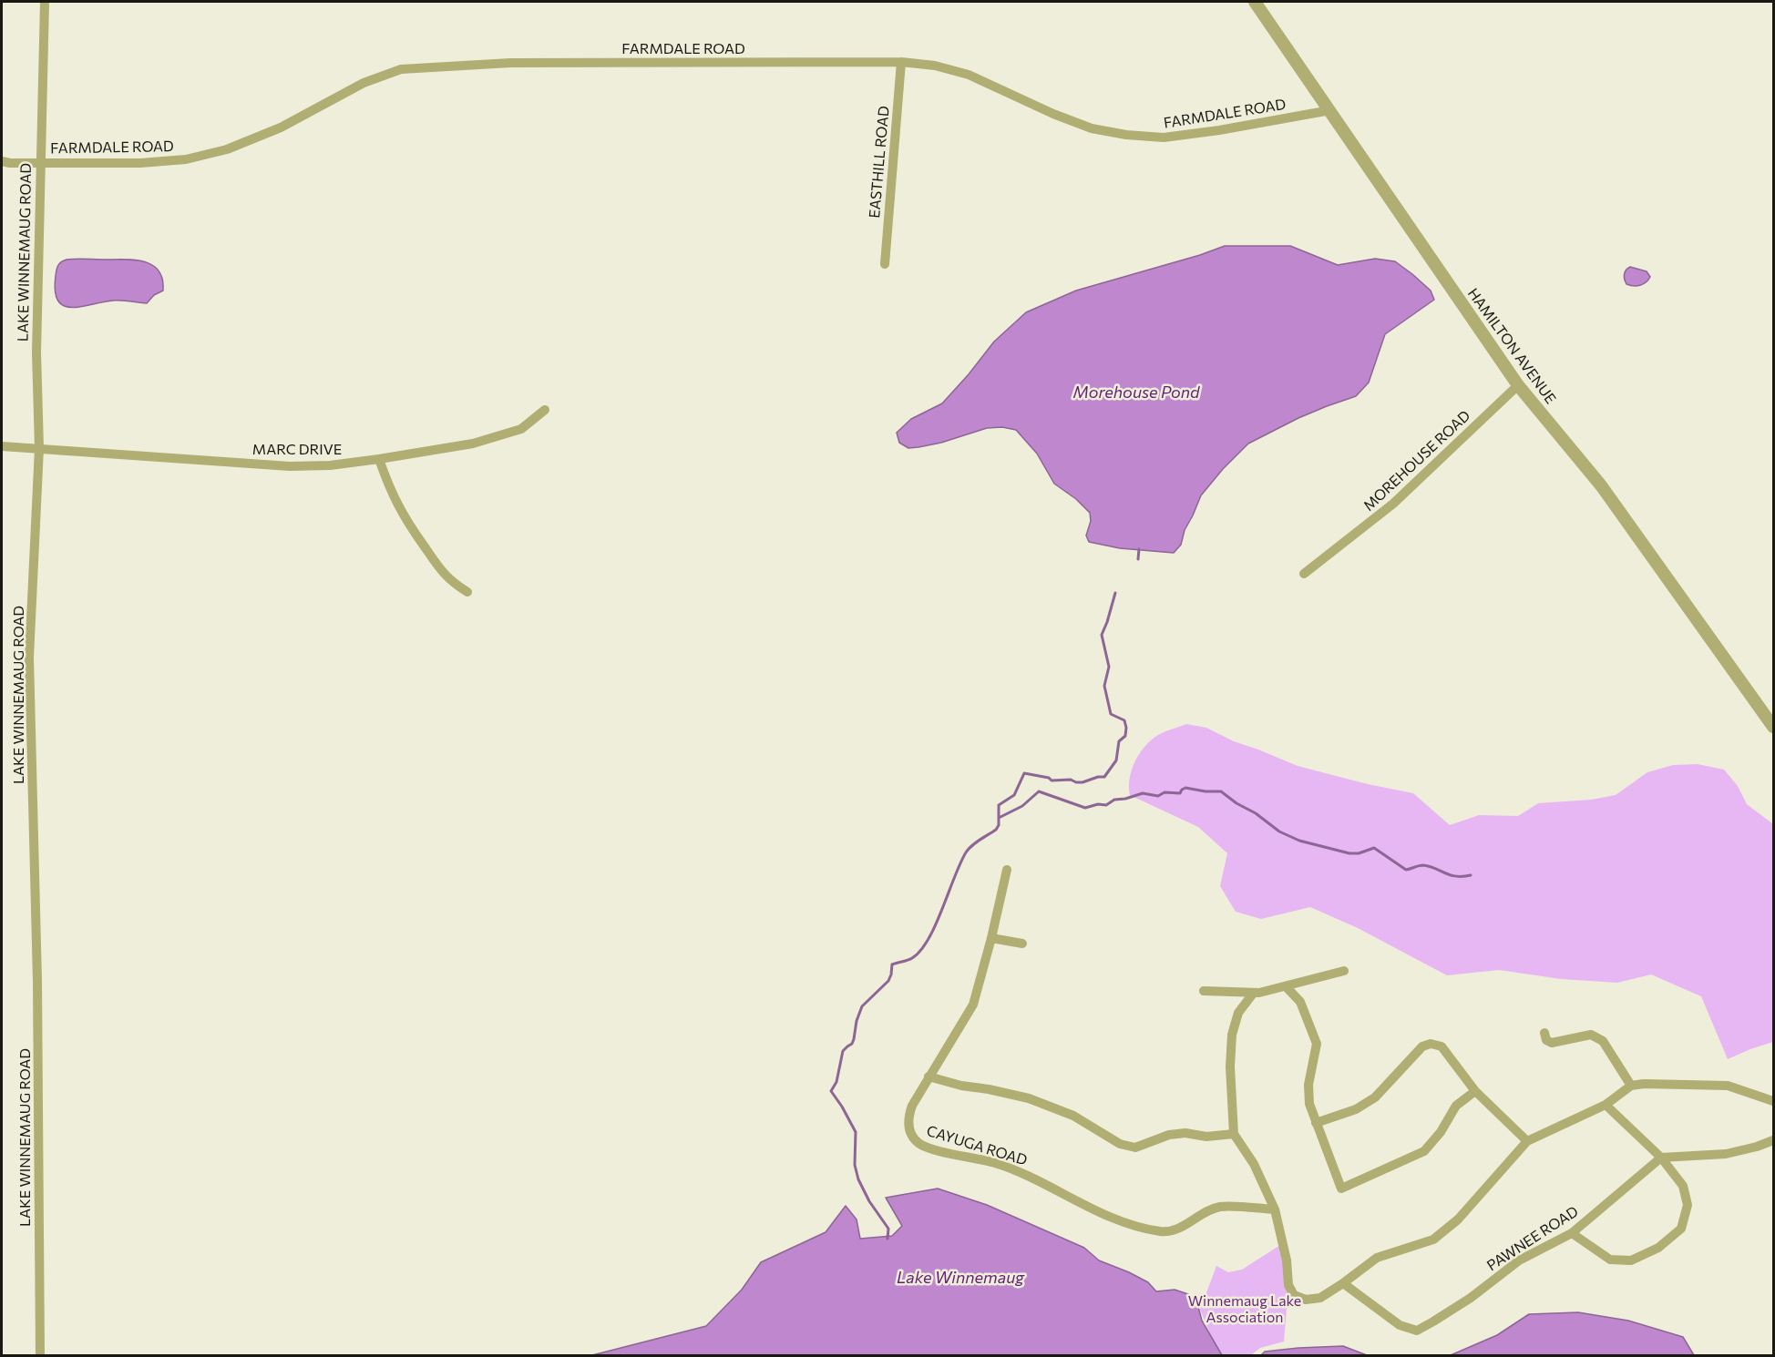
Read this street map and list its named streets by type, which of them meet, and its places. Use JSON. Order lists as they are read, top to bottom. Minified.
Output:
{"streets":{"street":["FARMDALE ROAD","EASTHILL ROAD","LAKE WINNEMAUG ROAD","HAMILTON AVENUE","MARC DRIVE","MOREHOUSE ROAD","CAYUGA ROAD","PAWNEE ROAD"]},"crossings":[["FARMDALE ROAD","EASTHILL ROAD"],["FARMDALE ROAD","LAKE WINNEMAUG ROAD"],["FARMDALE ROAD","HAMILTON AVENUE"],["LAKE WINNEMAUG ROAD","MARC DRIVE"],["HAMILTON AVENUE","MOREHOUSE ROAD"]],"water":["Morehouse Pond","Lake Winnemaug"],"parks":["Winnemaug Lake Association"]}
